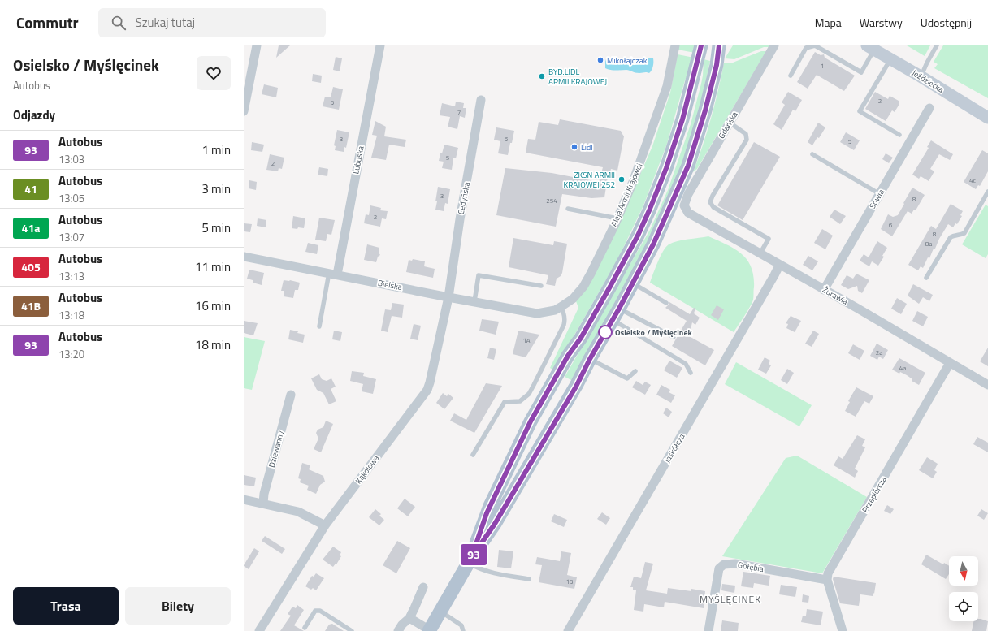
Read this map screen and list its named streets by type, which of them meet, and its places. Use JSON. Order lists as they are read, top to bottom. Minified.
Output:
{"streets":{"street":["Jeździecka","Gdańska","Lubuska","Aleja Armii Krajowej","Cedyńska","Sowia","Bielska","Żurawia","Jaskółcza","Dziewanny","Kąkolowa","Przepiórcza","Gołębia"]},"crossings":[["Gdańska","Żurawia"],["Lubuska","Bielska"],["Aleja Armii Krajowej","Bielska"],["Cedyńska","Bielska"],["Cedyńska","Kąkolowa"],["Sowia","Żurawia"],["Bielska","Kąkolowa"],["Żurawia","Jaskółcza"],["Żurawia","Przepiórcza"],["Przepiórcza","Gołębia"]],"districts":["MYŚLĘCINEK"],"places":["Mikołajczak","BYD.LIDL ARMII KRAJOWEJ","Lidl","ZKSN ARMII KRAJOWEJ 252","Osielsko / Myślęcinek"],"lines":["bus line 93"],"house_numbers":["1","2","5","7","3","6","5","5","2","4c","3","8","254","2","6","8","8a","1A","2a","4a","15"],"north":"bottom","page":{"header":"Commutr","search":"Szukaj tutaj","nav":["Mapa","Warstwy","Udostępnij"],"heading":[["Osielsko / Myślęcinek","Autobus"],"Odjazdy"],"on_map":"93","list":[{"mark":"93","name":"Autobus","note":"13:03","value":"1 min"},{"mark":"41","name":"Autobus","note":"13:05","value":"3 min"},{"mark":"41a","name":"Autobus","note":"13:07","value":"5 min"},{"mark":"405","name":"Autobus","note":"13:13","value":"11 min"},{"mark":"41B","name":"Autobus","note":"13:18","value":"16 min"},{"mark":"93","name":"Autobus","note":"13:20","value":"18 min"}],"buttons":["Trasa","Bilety"]}}
